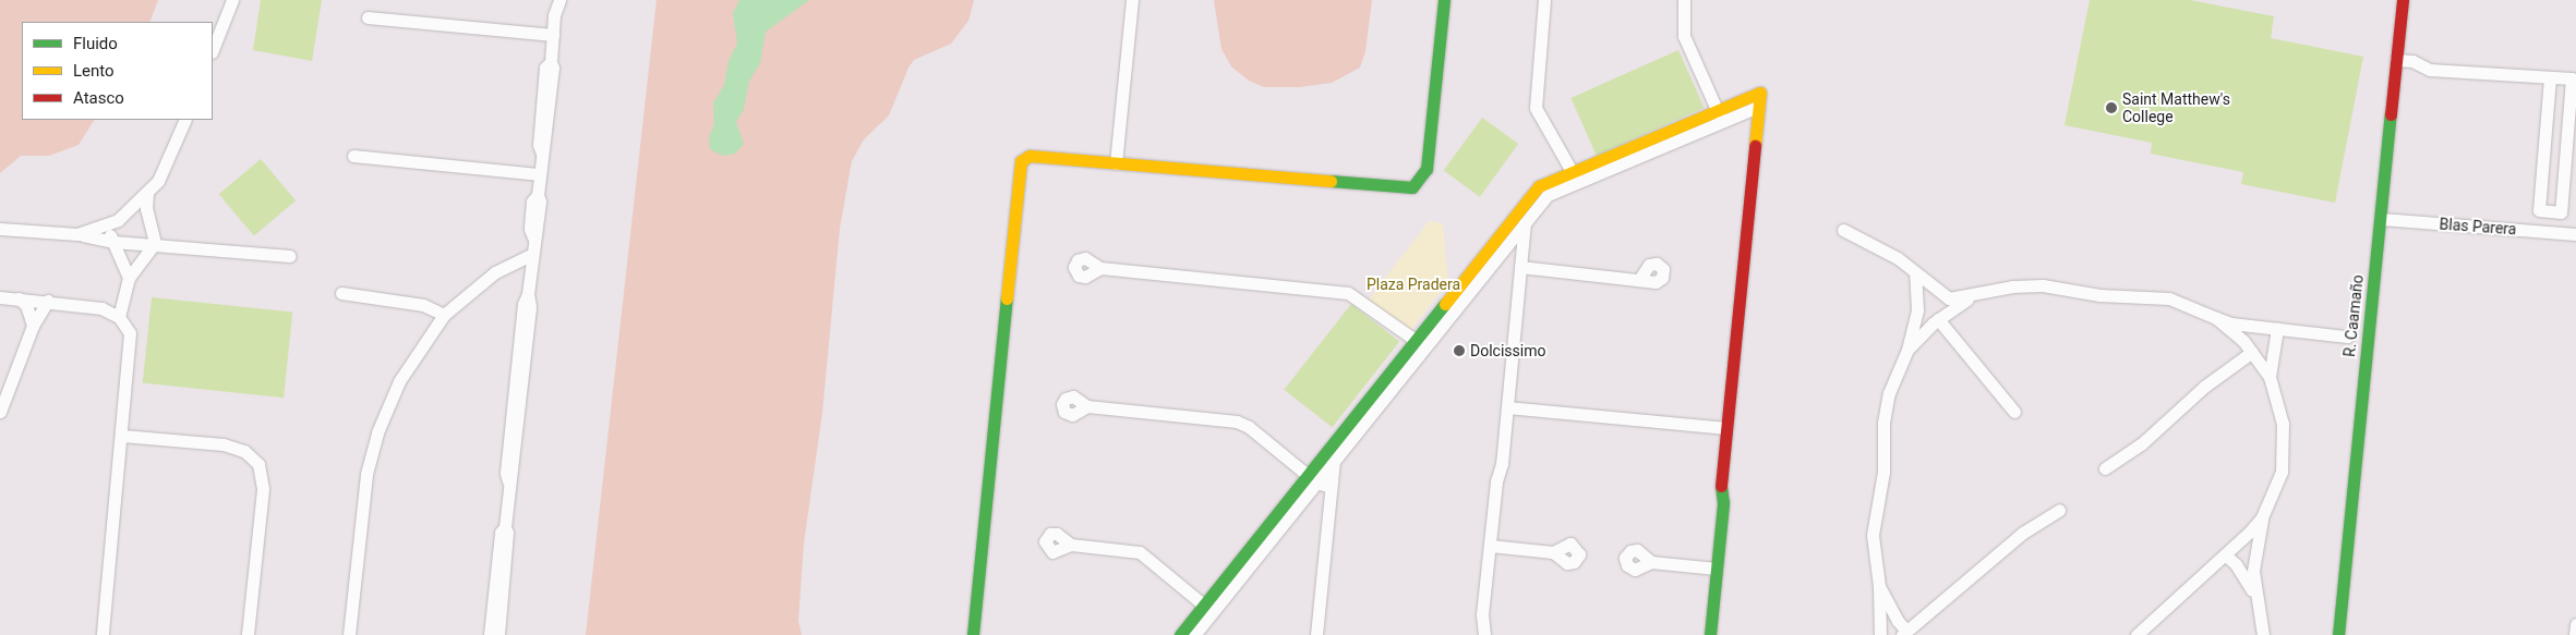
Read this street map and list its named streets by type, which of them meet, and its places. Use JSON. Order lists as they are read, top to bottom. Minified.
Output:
{"streets":{"street":["Blas Parera","R. Caamaño"]},"crossings":[["Blas Parera","R. Caamaño"]],"parks":["Plaza Pradera"],"places":["Saint Matthew's College","Dolcissimo"],"legend":["Fluido","Lento","Atasco"]}
